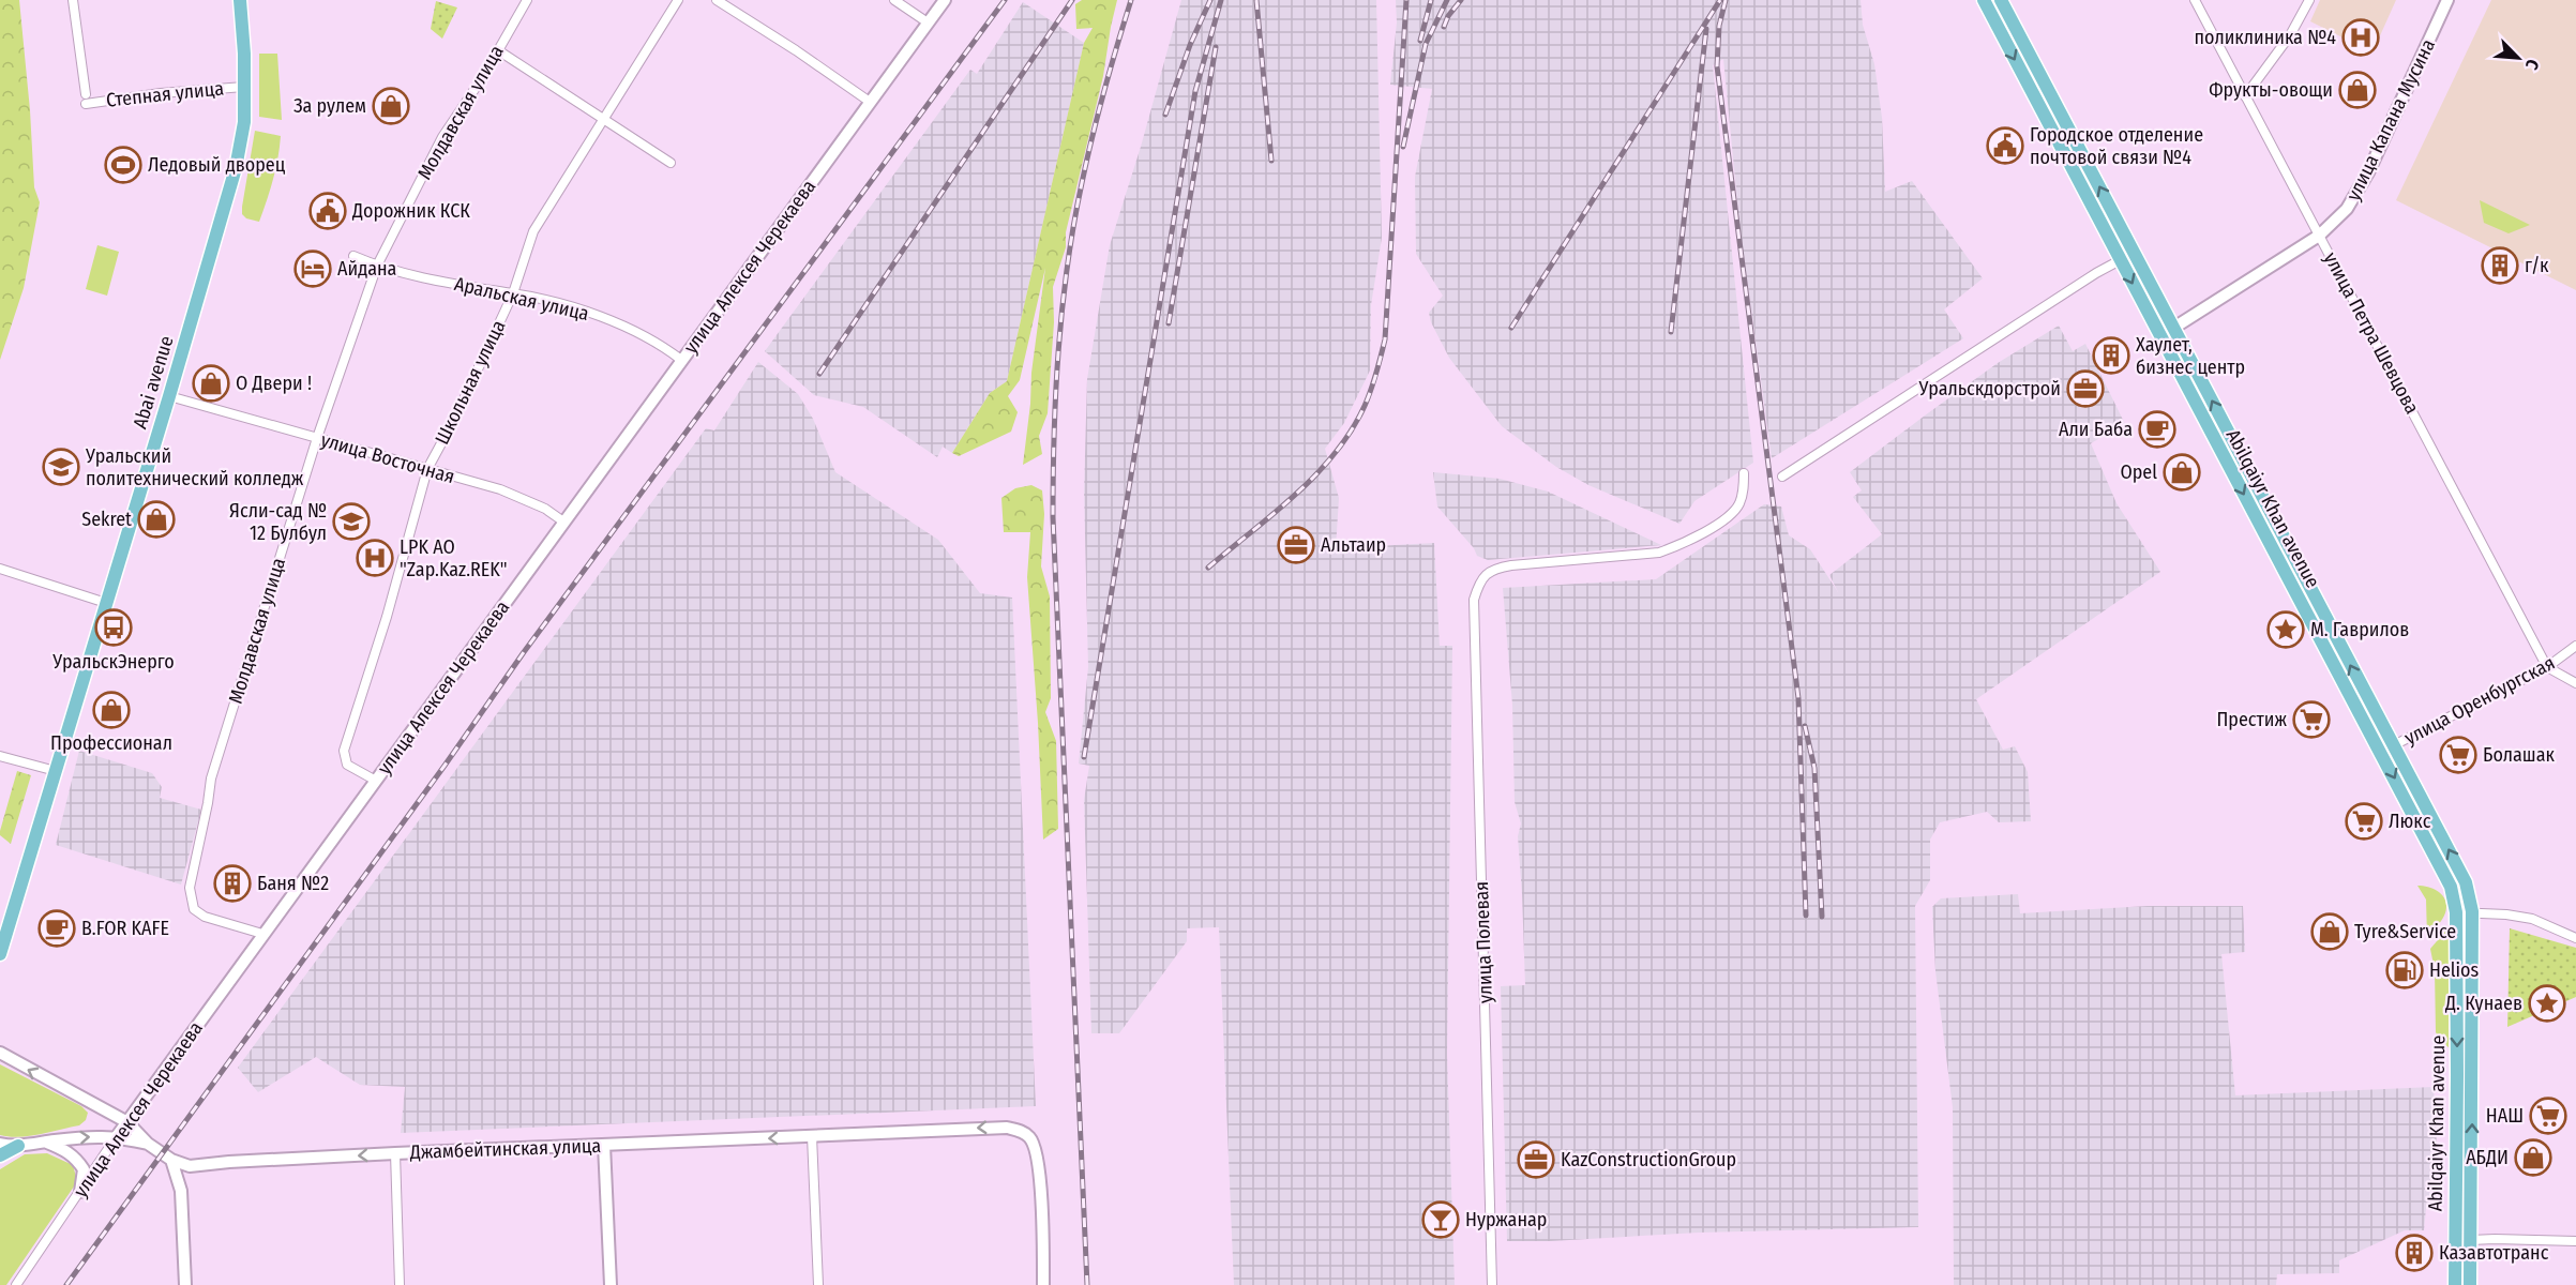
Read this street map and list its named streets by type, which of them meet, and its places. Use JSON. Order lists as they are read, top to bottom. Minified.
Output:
{"streets":{"main road":["Abai avenue","Abilqaiyr Khan avenue"],"street":["Степная улица","Молдавская улица","улица Капана Мусина","улица Алексея Черекаева","Аральская улица","улица Петра Шевцова","Школьная улица","улица Восточная","улица Оренбургская","улица Полевая","Джамбейтинская улица"]},"crossings":[["Степная улица","Abai avenue"],["Молдавская улица","улица Алексея Черекаева"],["Молдавская улица","Аральская улица"],["Молдавская улица","улица Восточная"],["улица Капана Мусина","улица Петра Шевцова"],["улица Капана Мусина","Abilqaiyr Khan avenue"],["улица Алексея Черекаева","Аральская улица"],["улица Алексея Черекаева","Школьная улица"],["улица Алексея Черекаева","улица Восточная"],["улица Алексея Черекаева","Джамбейтинская улица"],["Аральская улица","Школьная улица"],["улица Петра Шевцова","улица Оренбургская"],["Abai avenue","улица Восточная"],["Школьная улица","улица Восточная"],["Abilqaiyr Khan avenue","улица Оренбургская"]],"one_way":["Джамбейтинская улица"],"places":{"hospital":["поликлиника №4","LPK AO \"Zap.Kaz.REK\""],"shop":["Фрукты-овощи","За рулем","О Двери !","Opel","Sekret","Профессионал","Tyre&Service","АБДИ"],"public building":["Городское отделение почтовой связи №4","Дорожник КСК"],"sports":["Ледовый дворец"],"building":["г/к","Хаулет, бизнес центр","Баня №2","Казавтотранс"],"hotel":["Айдана"],"office":["Уральскдорстрой","Альтаир","KazConstructionGroup"],"cafe":["Али Баба","B.FOR KAFE"],"school or university":["Уральский политехнический колледж","Ясли-сад № 12 Булбул"],"bus stop":["УральскЭнерго"],"place":["М. Гаврилов","Д. Кунаев"],"supermarket":["Престиж","Болашак","Люкс","НАШ"],"fuel station":["Helios"],"bar":["Нуржанар"]},"north":"bottom right"}
